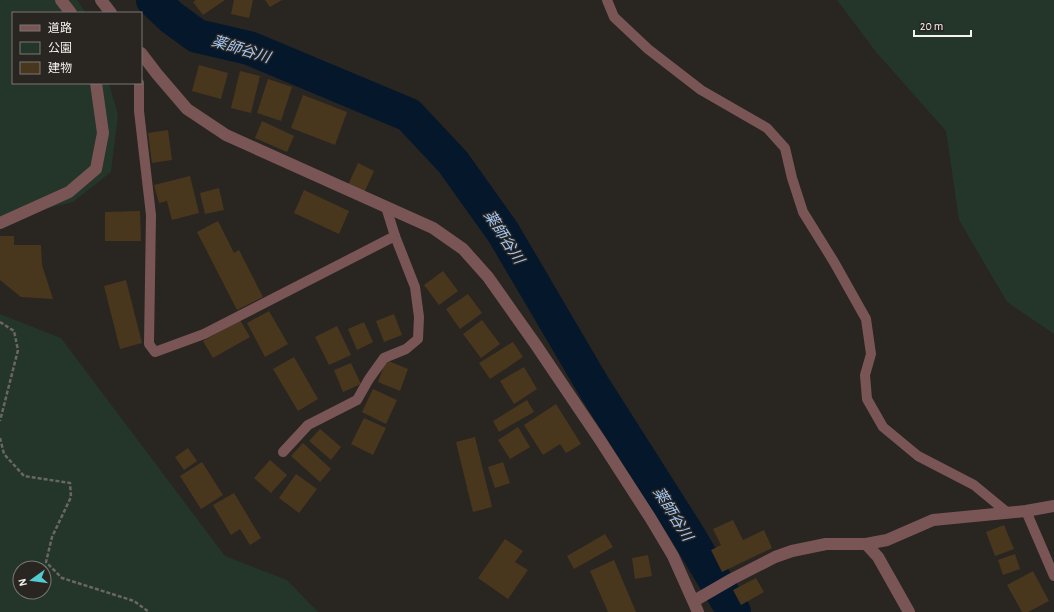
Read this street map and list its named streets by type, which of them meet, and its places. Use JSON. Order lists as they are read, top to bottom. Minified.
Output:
{"water":["薬師谷川"],"legend":["道路","公園","建物"],"scale_bar":"20 m","north":"left"}
